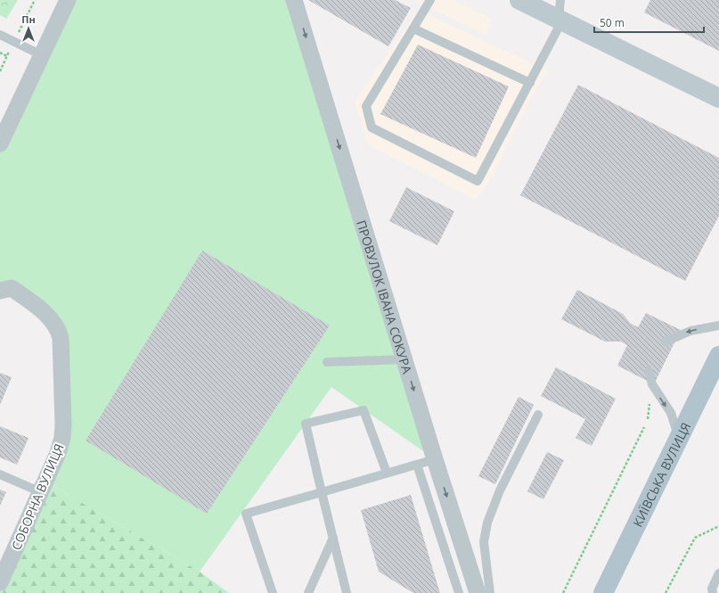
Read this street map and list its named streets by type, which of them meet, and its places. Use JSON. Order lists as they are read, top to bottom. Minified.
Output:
{"streets":{"main road":["КИЇВСЬКА ВУЛИЦЯ"],"street":["ПРОВУЛОК ІВАНА СОКУРА","СОБОРНА ВУЛИЦЯ"]},"one_way":["ПРОВУЛОК ІВАНА СОКУРА"],"scale_bar":"50 m","north":"top"}
